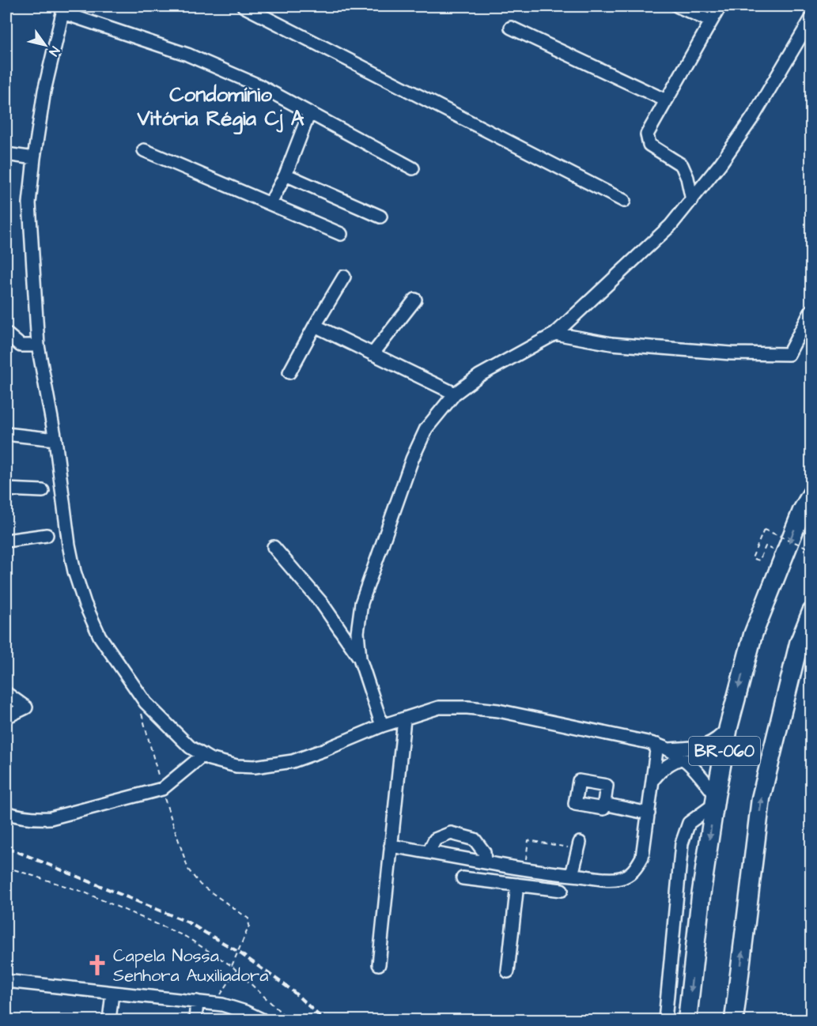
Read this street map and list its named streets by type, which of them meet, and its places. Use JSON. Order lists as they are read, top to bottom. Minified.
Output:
{"streets":{"highway":["BR-060"]},"districts":["Condomínio Vitória Régia Cj A"],"places":{"church":["Capela Nossa Senhora Auxiliadora"]},"north":"bottom right"}
